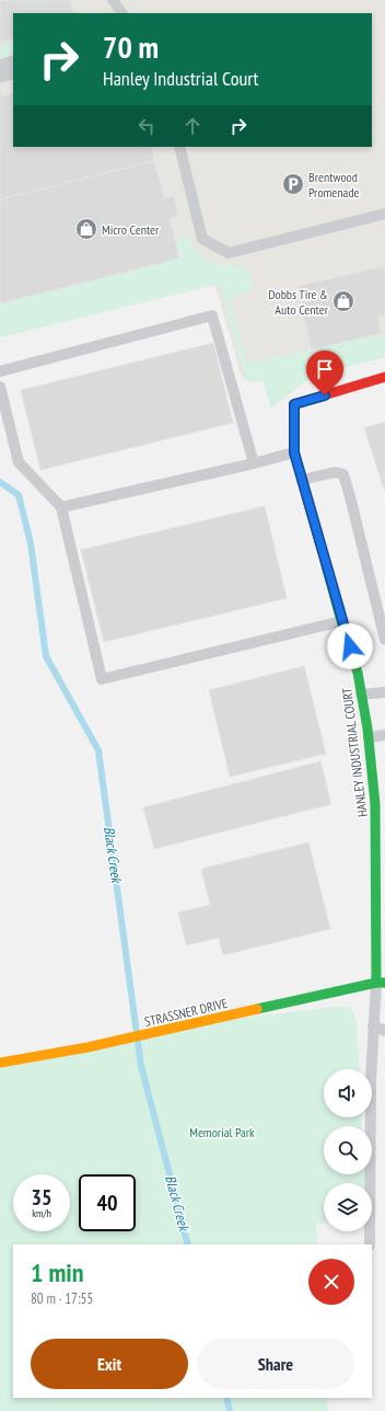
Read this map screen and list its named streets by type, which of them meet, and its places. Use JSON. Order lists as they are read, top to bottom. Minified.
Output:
{"streets":{"street":["HANLEY INDUSTRIAL COURT","STRASSNER DRIVE"]},"crossings":[["HANLEY INDUSTRIAL COURT","STRASSNER DRIVE"]],"water":["Black Creek"],"parks":["Memorial Park"],"places":{"parking":["Brentwood Promenade"],"shop":["Micro Center","Dobbs Tire & Auto Center"]},"page":{"turn":["70 m","Hanley Industrial Court"],"speed":"35 km/h","limit":"40","heading":["1 min","80 m · 17:55"],"buttons":["Exit","Share"]}}
